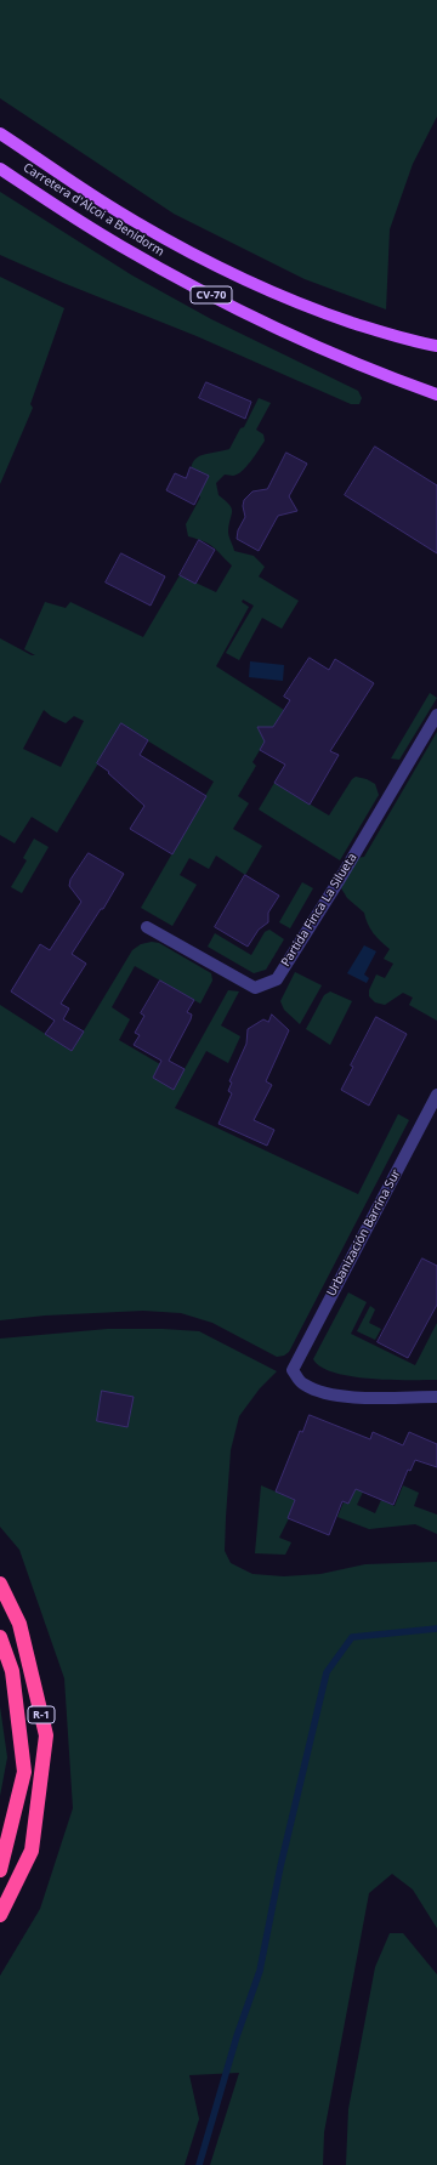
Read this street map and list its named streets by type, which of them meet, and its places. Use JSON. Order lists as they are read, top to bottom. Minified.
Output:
{"streets":{"highway":["R-1"],"main road":["Carretera d'Alcoi a Benidorm","CV-70"],"street":["Partida Finca La Silueta","Urbanización Barrina Sur"]}}
